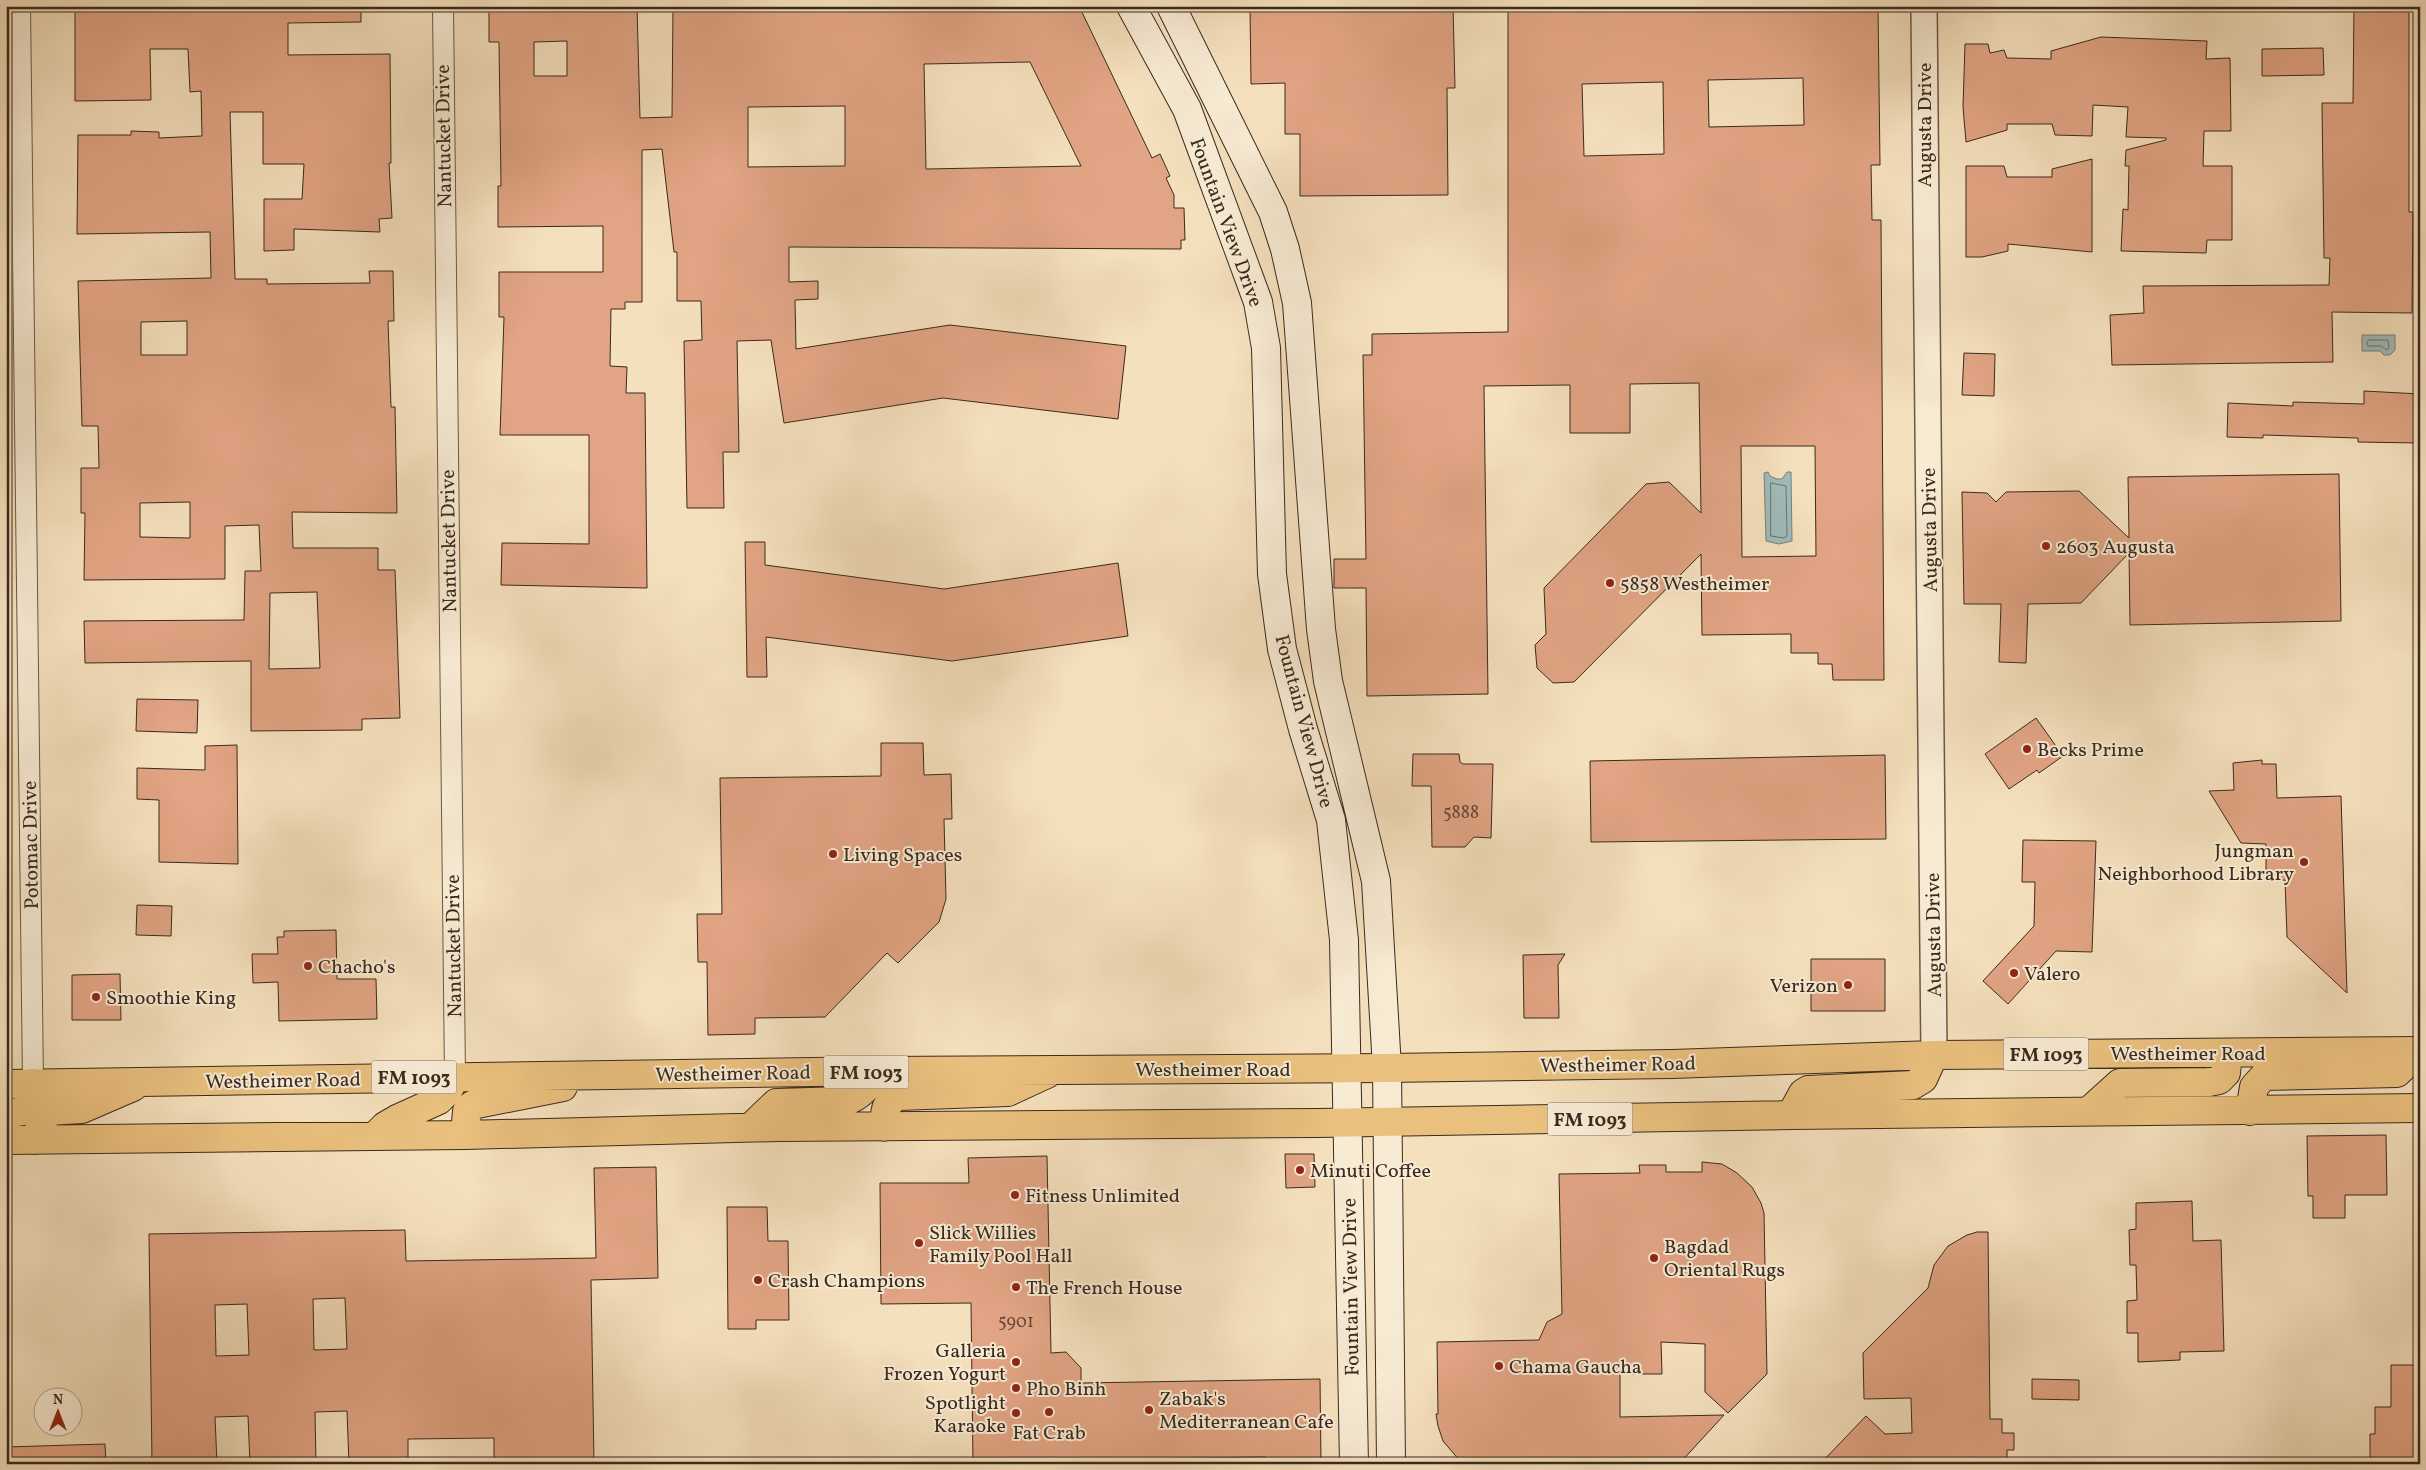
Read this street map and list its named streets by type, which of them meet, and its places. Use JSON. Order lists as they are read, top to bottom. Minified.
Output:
{"streets":{"main road":["Fountain View Drive","Westheimer Road","FM 1093"],"street":["Augusta Drive","Nantucket Drive","Potomac Drive"]},"crossings":[["Augusta Drive","Westheimer Road"],["Nantucket Drive","Westheimer Road"],["Fountain View Drive","Westheimer Road"],["Fountain View Drive","FM 1093"],["Potomac Drive","Westheimer Road"]],"places":["2603 Augusta","5858 Westheimer","Becks Prime","Living Spaces","Jungman Neighborhood Library","Chacho's","Valero","Verizon","Smoothie King","Minuti Coffee","Fitness Unlimited","Slick Willies Family Pool Hall","Bagdad Oriental Rugs","Crash Champions","The French House","Galleria Frozen Yogurt","Chama Gaucha","Pho Binh","Zabak's Mediterranean Cafe","Fat Crab","Spotlight Karaoke"],"house_numbers":["5888","5901"],"north":"top"}
